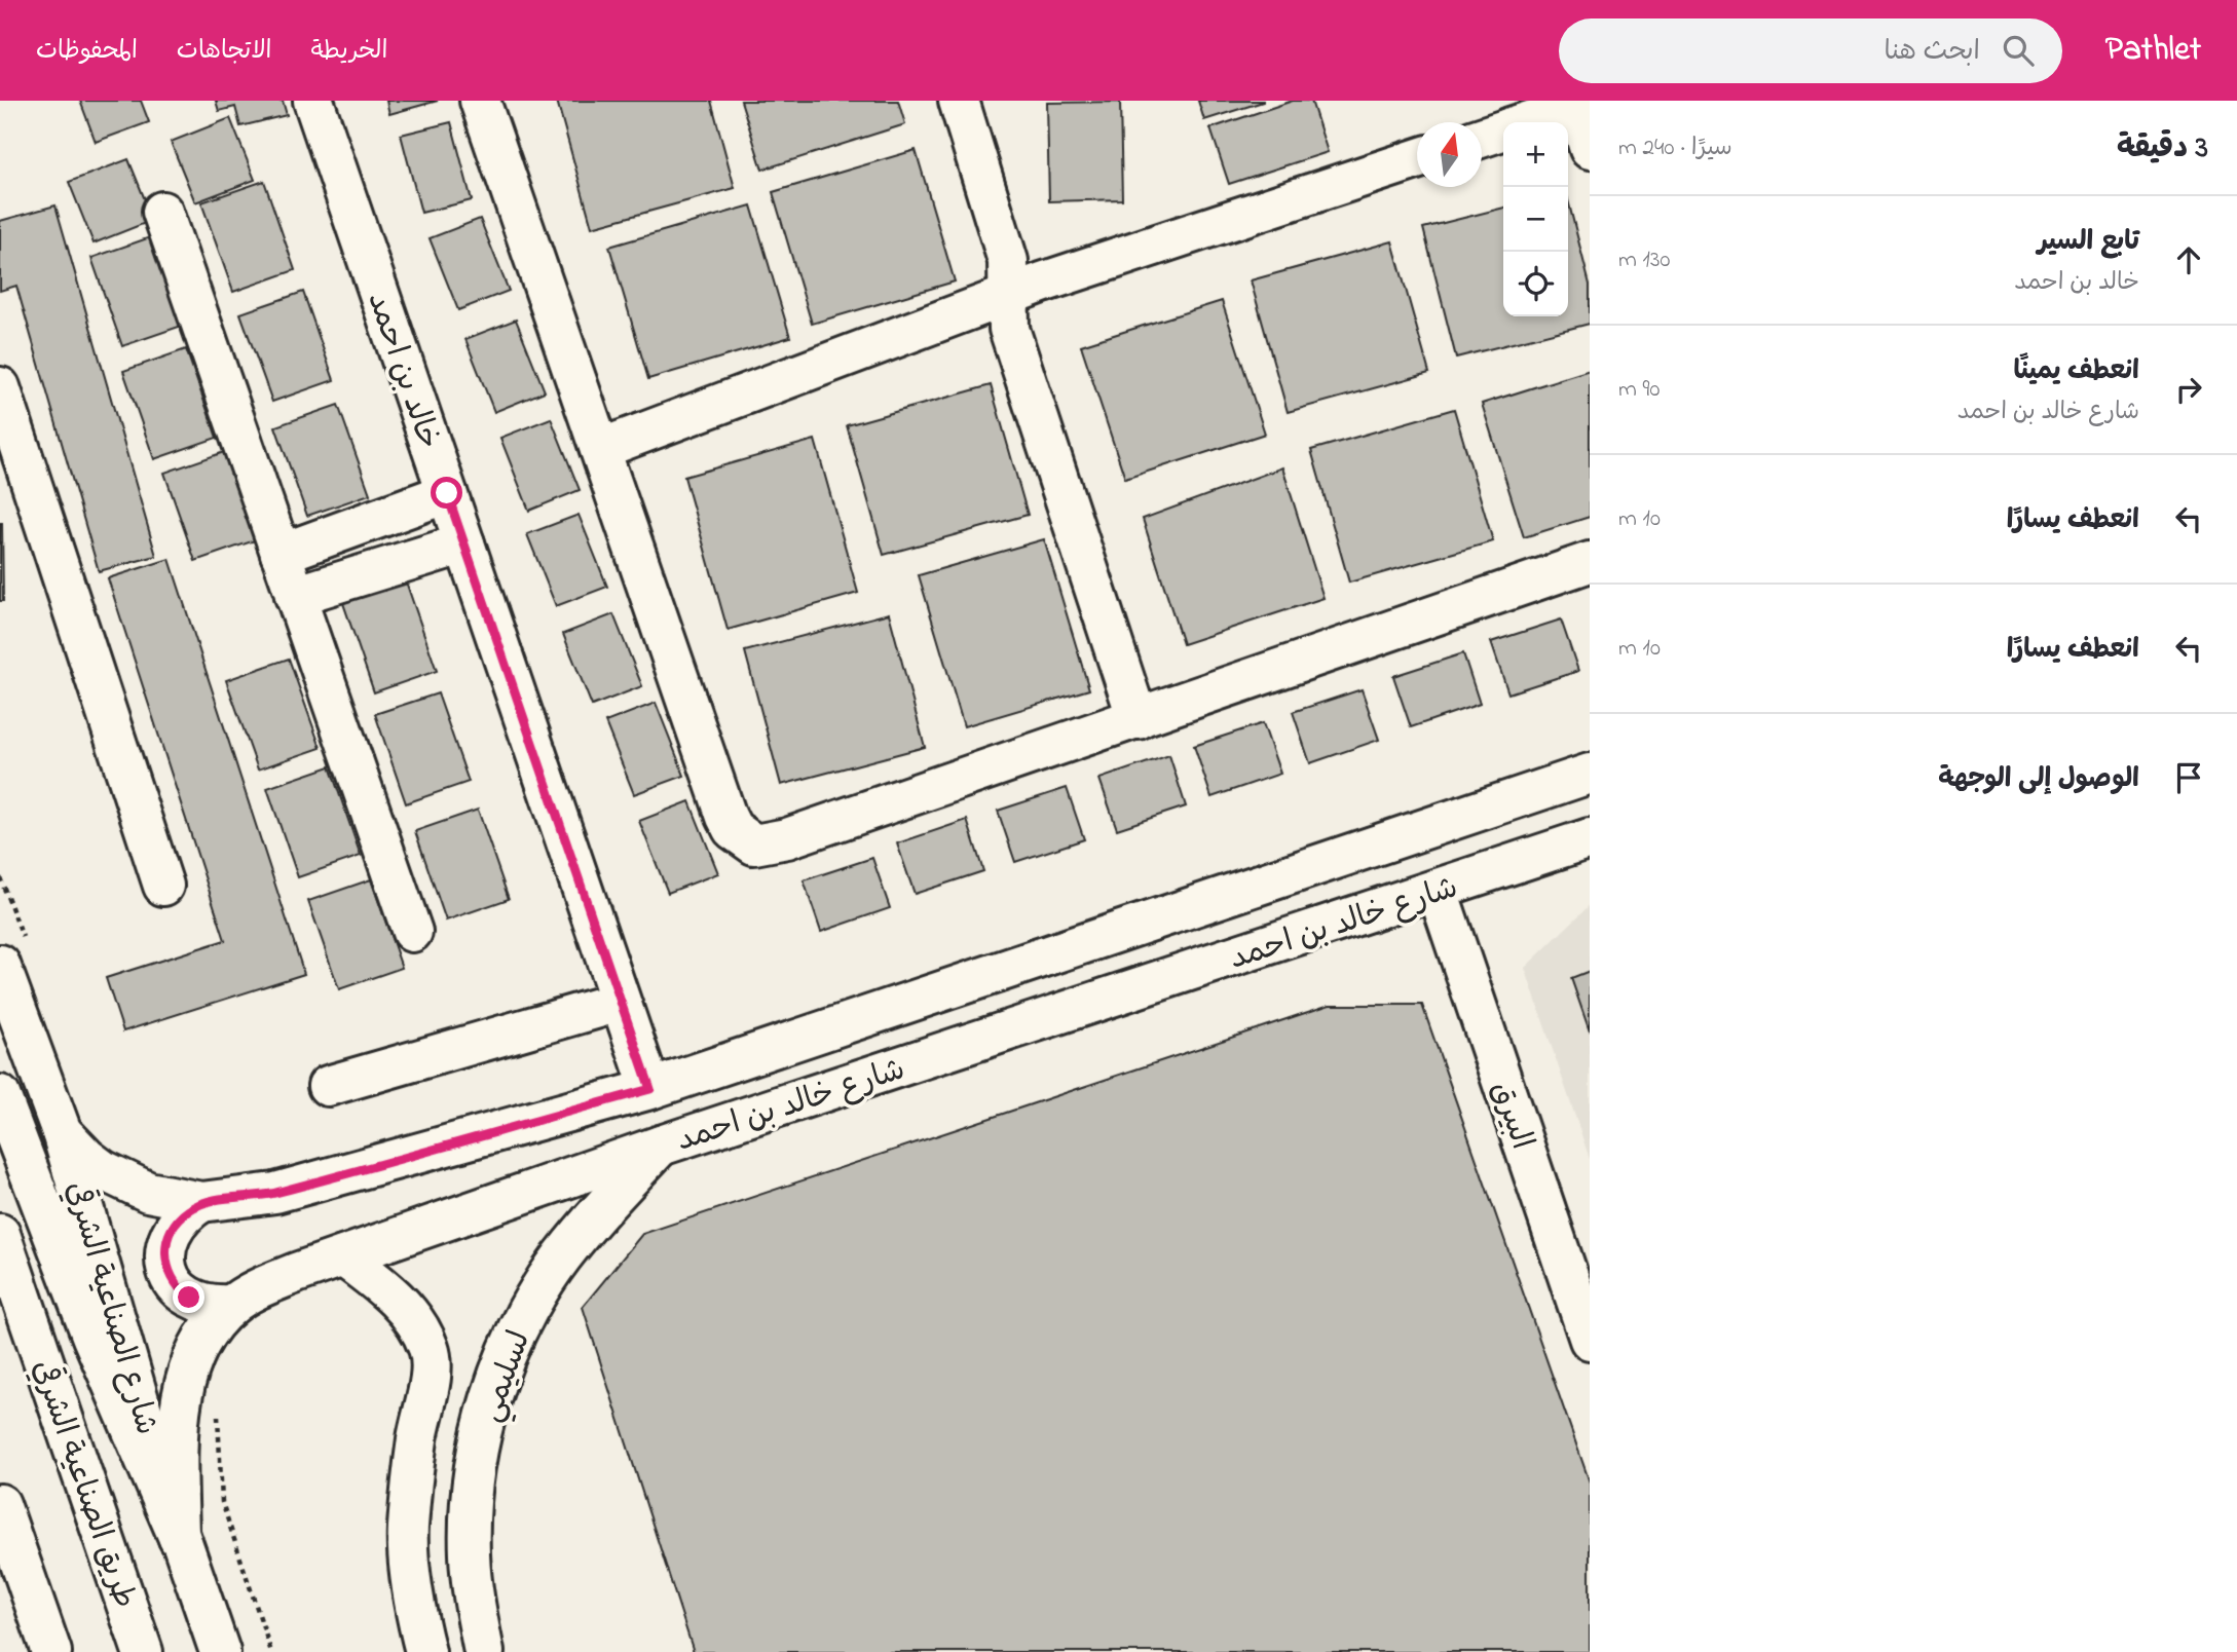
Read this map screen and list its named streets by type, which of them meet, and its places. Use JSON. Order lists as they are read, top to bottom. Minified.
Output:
{"streets":{"main road":["خالد بن احمد","شارع خالد بن احمد","البيرق","شارع الصناعية الشرقي","لسليمي","طريق الصناعية الشرقي"]},"crossings":[["خالد بن احمد","شارع خالد بن احمد"],["شارع خالد بن احمد","البيرق"],["شارع خالد بن احمد","شارع الصناعية الشرقي"],["شارع خالد بن احمد","لسليمي"]],"north":"top","page":{"header":"Pathlet","search":"ابحث هنا","nav":["الخريطة","الاتجاهات","المحفوظات"],"heading":["3 دقيقة","سيرًا · 240 m"],"map_buttons":["+","−"],"list":[["تابع السير","خالد بن احمد","130 m"],["انعطف يمينًا","شارع خالد بن احمد","90 m"],["انعطف يسارًا","10 m"],["انعطف يسارًا","10 m"],"الوصول إلى الوجهة"]}}
